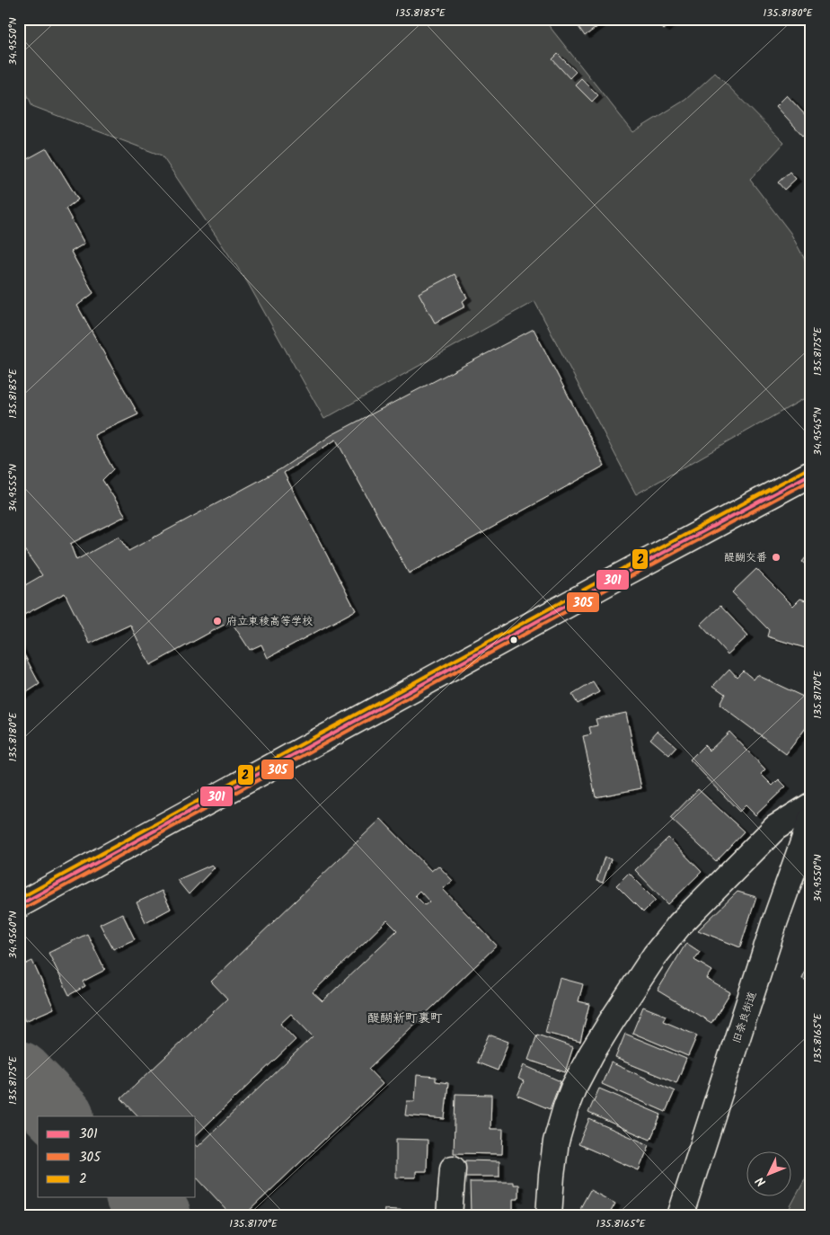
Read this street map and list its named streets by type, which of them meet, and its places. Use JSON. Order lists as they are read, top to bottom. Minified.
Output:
{"streets":{"street":["旧奈良街道"]},"districts":["醍醐新町裏町"],"places":["醍醐交番","府立東稜高等学校"],"lines":["transit line 2","transit line 301","transit line 305"],"legend":["301","305","2"],"north":"bottom left","coordinates":["135.8185°E","135.8180°E","34.9550°N","135.8175°E","34.9545°N","34.9555°N","135.8170°E","34.9560°N","135.8165°E"]}
